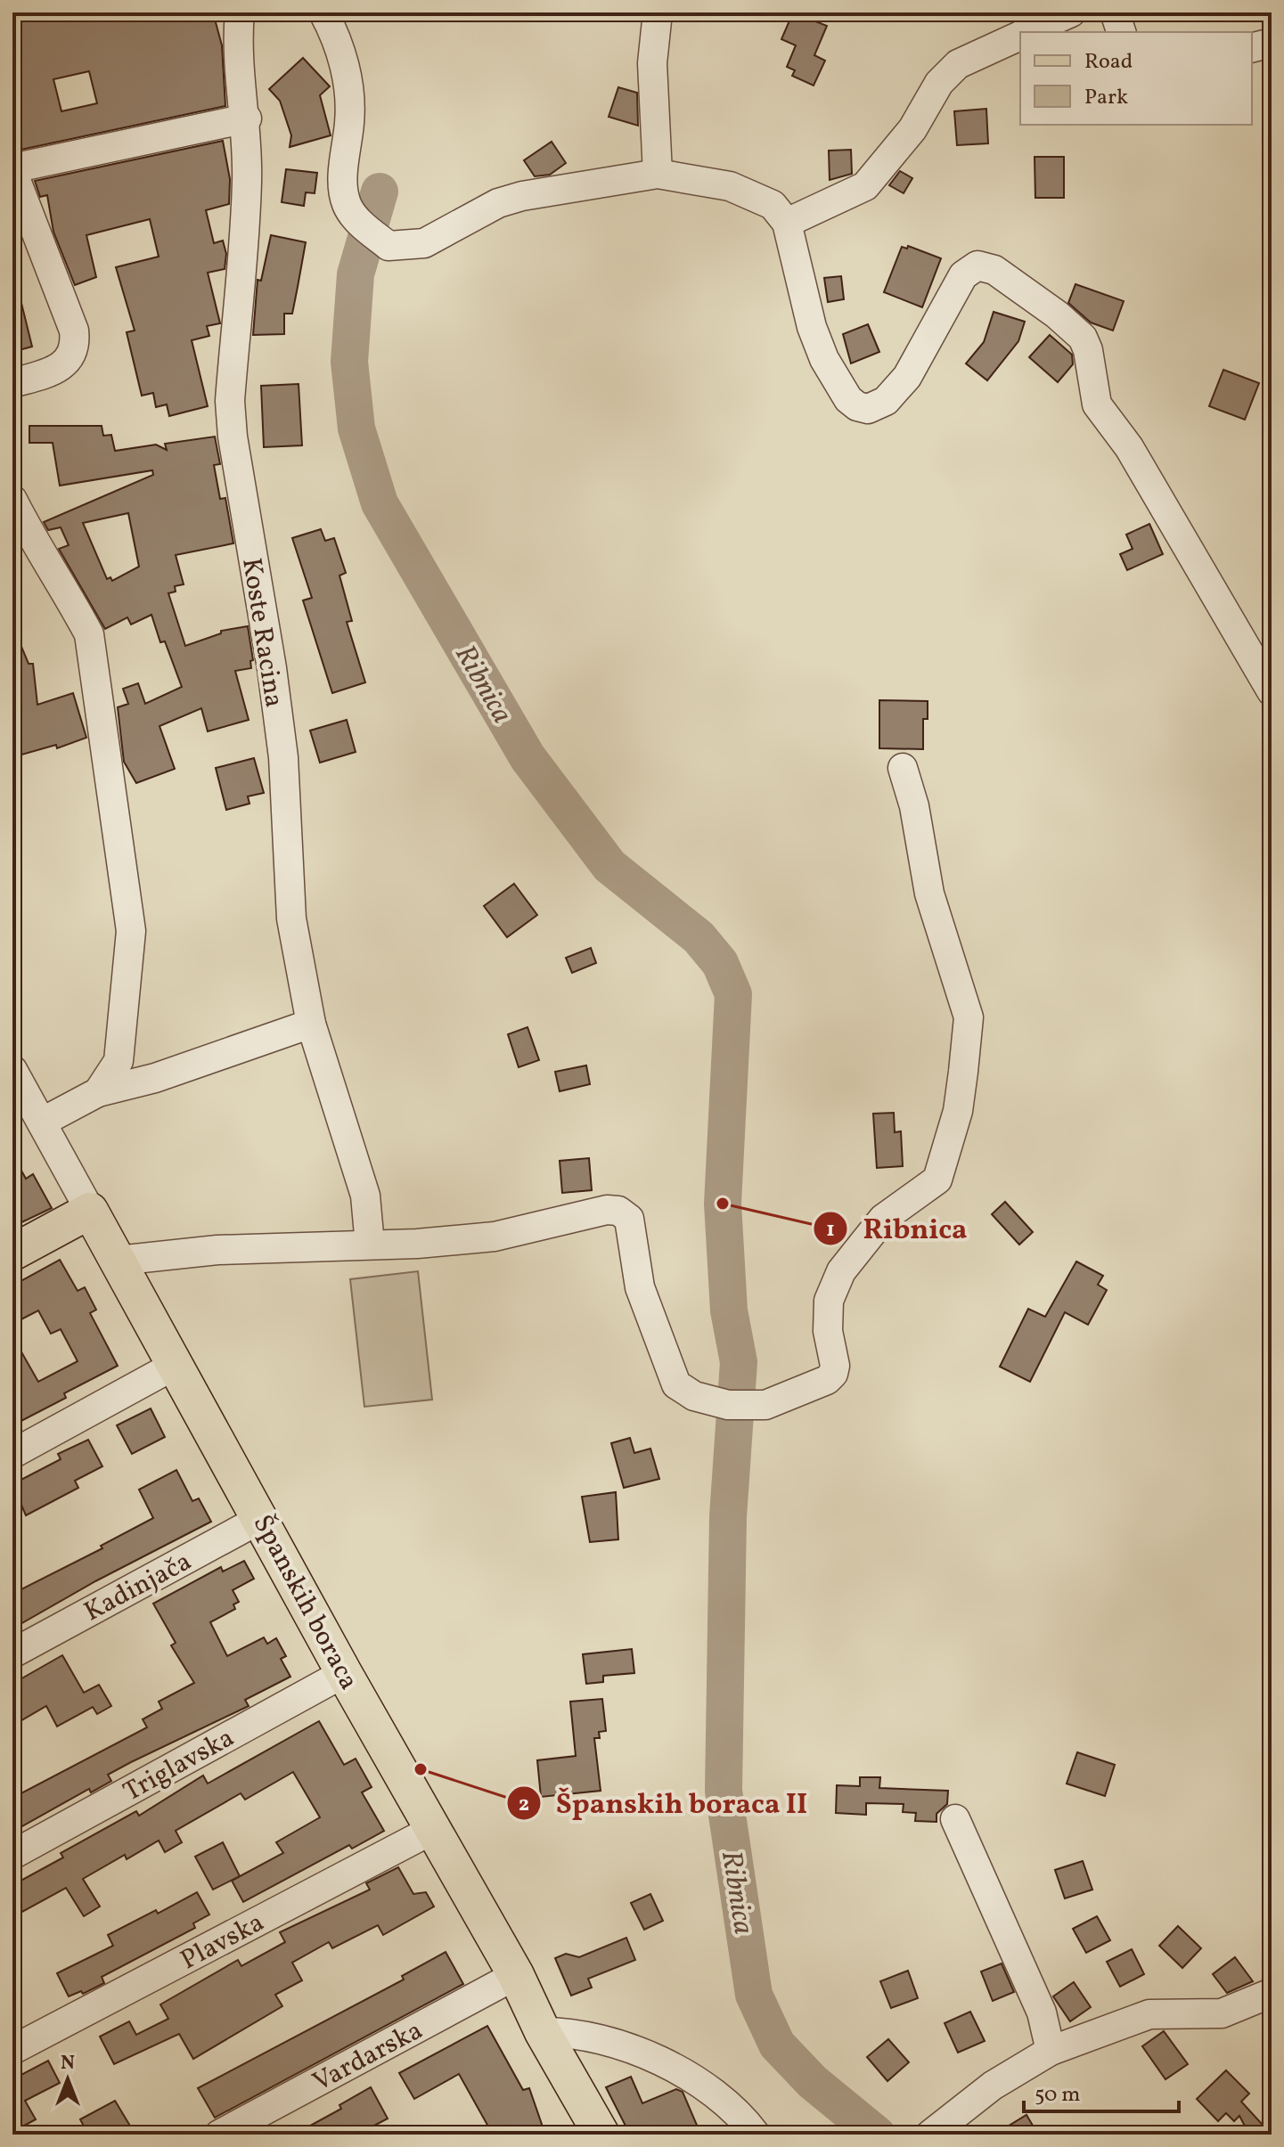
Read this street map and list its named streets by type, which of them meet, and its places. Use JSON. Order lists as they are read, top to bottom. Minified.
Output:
{"streets":{"main road":["Španskih boraca"],"street":["Koste Racina","Kadinjača","Triglavska","Plavska","Vardarska"]},"crossings":[["Kadinjača","Španskih boraca"],["Španskih boraca","Triglavska"],["Španskih boraca","Plavska"],["Španskih boraca","Vardarska"]],"water":["Ribnica"],"places":["Ribnica","Španskih boraca II"],"legend":["Road","Park"],"scale_bar":"50 m","north":"top"}
